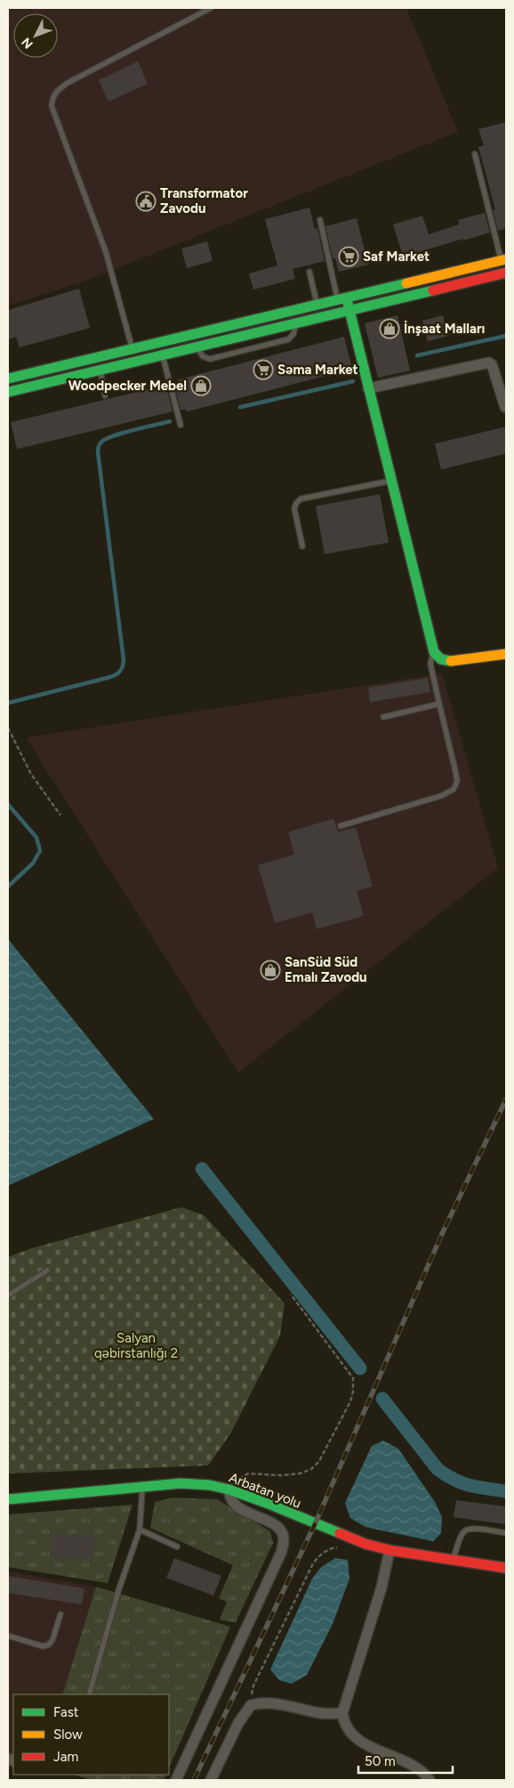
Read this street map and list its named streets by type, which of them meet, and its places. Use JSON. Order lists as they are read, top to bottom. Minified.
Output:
{"streets":{"main road":["Arbatan yolu"]},"parks":["Salyan qəbirstanlığı 2"],"places":{"public building":["Transformator Zavodu"],"supermarket":["Saf Market","Səma Market"],"shop":["İnşaat Malları","Woodpecker Mebel","SanSüd Süd Emalı Zavodu"]},"legend":["Fast","Slow","Jam"],"scale_bar":"50 m","north":"bottom left"}
